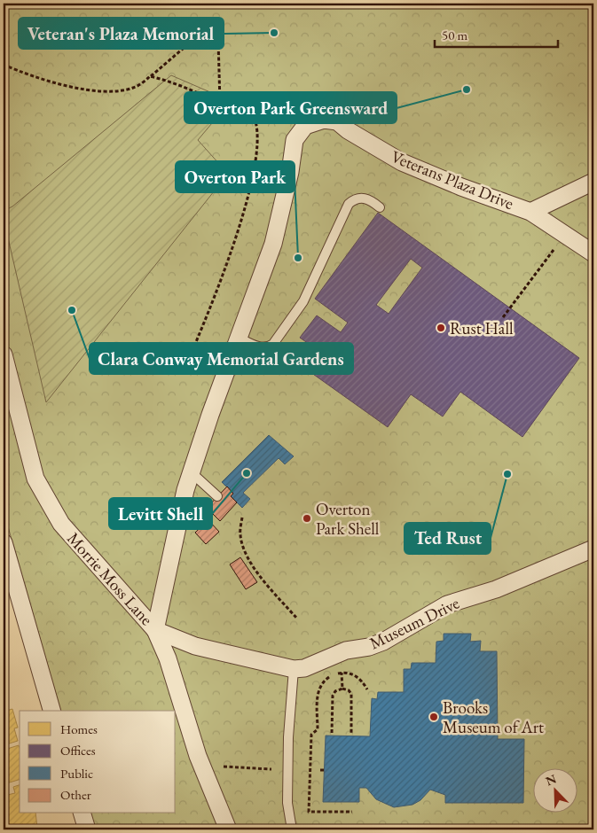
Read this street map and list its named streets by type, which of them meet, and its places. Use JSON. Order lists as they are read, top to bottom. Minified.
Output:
{"streets":{"street":["Veterans Plaza Drive","Morrie Moss Lane","Museum Drive"]},"crossings":[["Veterans Plaza Drive","Morrie Moss Lane"],["Veterans Plaza Drive","Museum Drive"],["Morrie Moss Lane","Museum Drive"]],"places":["Veteran's Plaza Memorial","Overton Park Greensward","Overton Park","Clara Conway Memorial Gardens","Rust Hall","Levitt Shell","Ted Rust","Overton Park Shell","Brooks Museum of Art"],"legend":["Homes","Offices","Public","Other"],"scale_bar":"50 m","north":"top left"}
